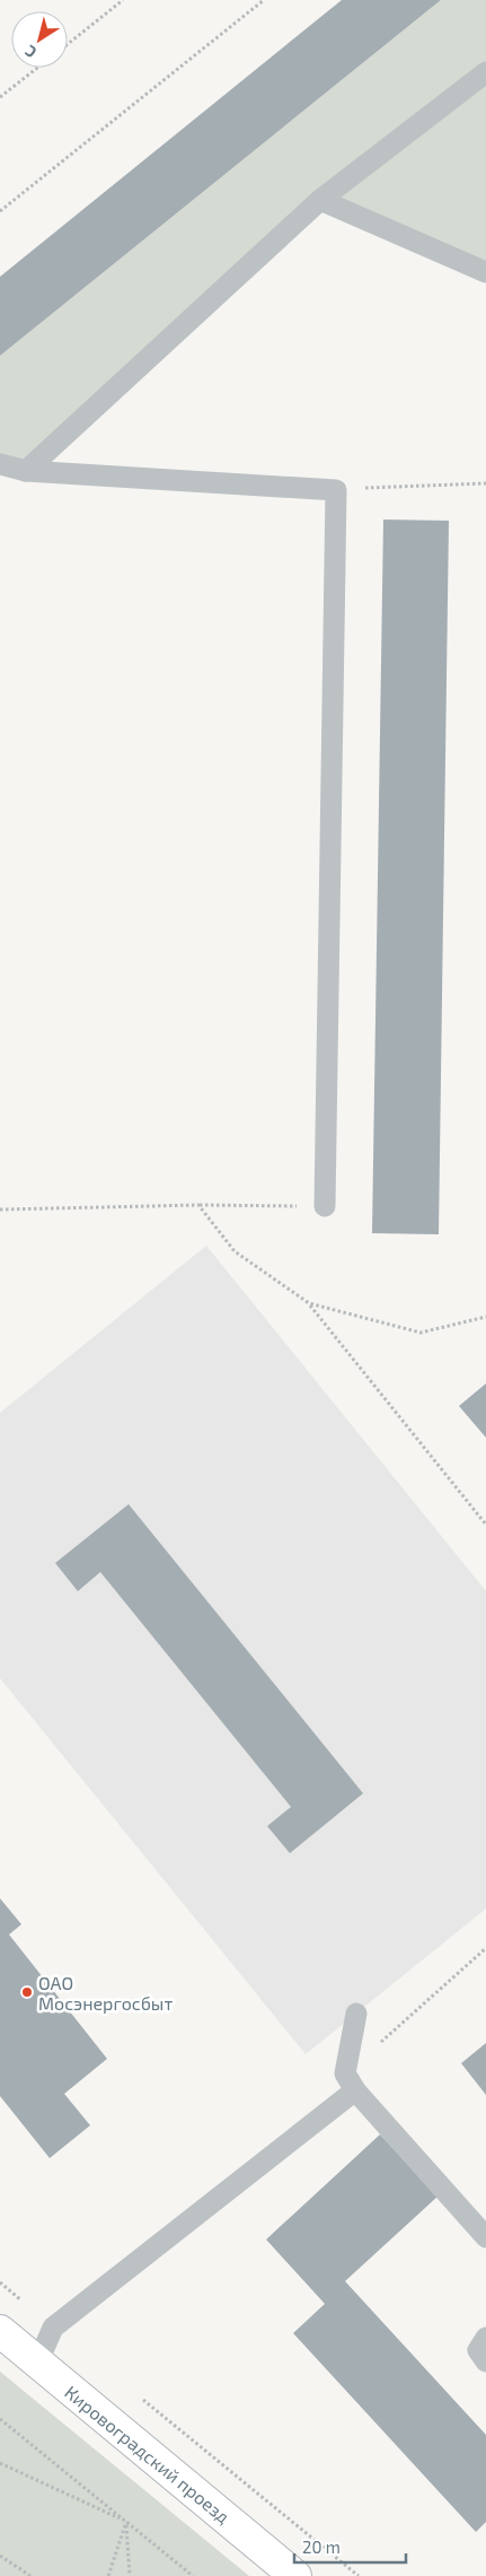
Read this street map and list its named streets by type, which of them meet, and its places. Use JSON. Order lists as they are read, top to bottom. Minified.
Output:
{"streets":{"street":["Кировоградский проезд"]},"places":["ОАО Мосэнергосбыт"],"scale_bar":"20 m","north":"bottom left"}
